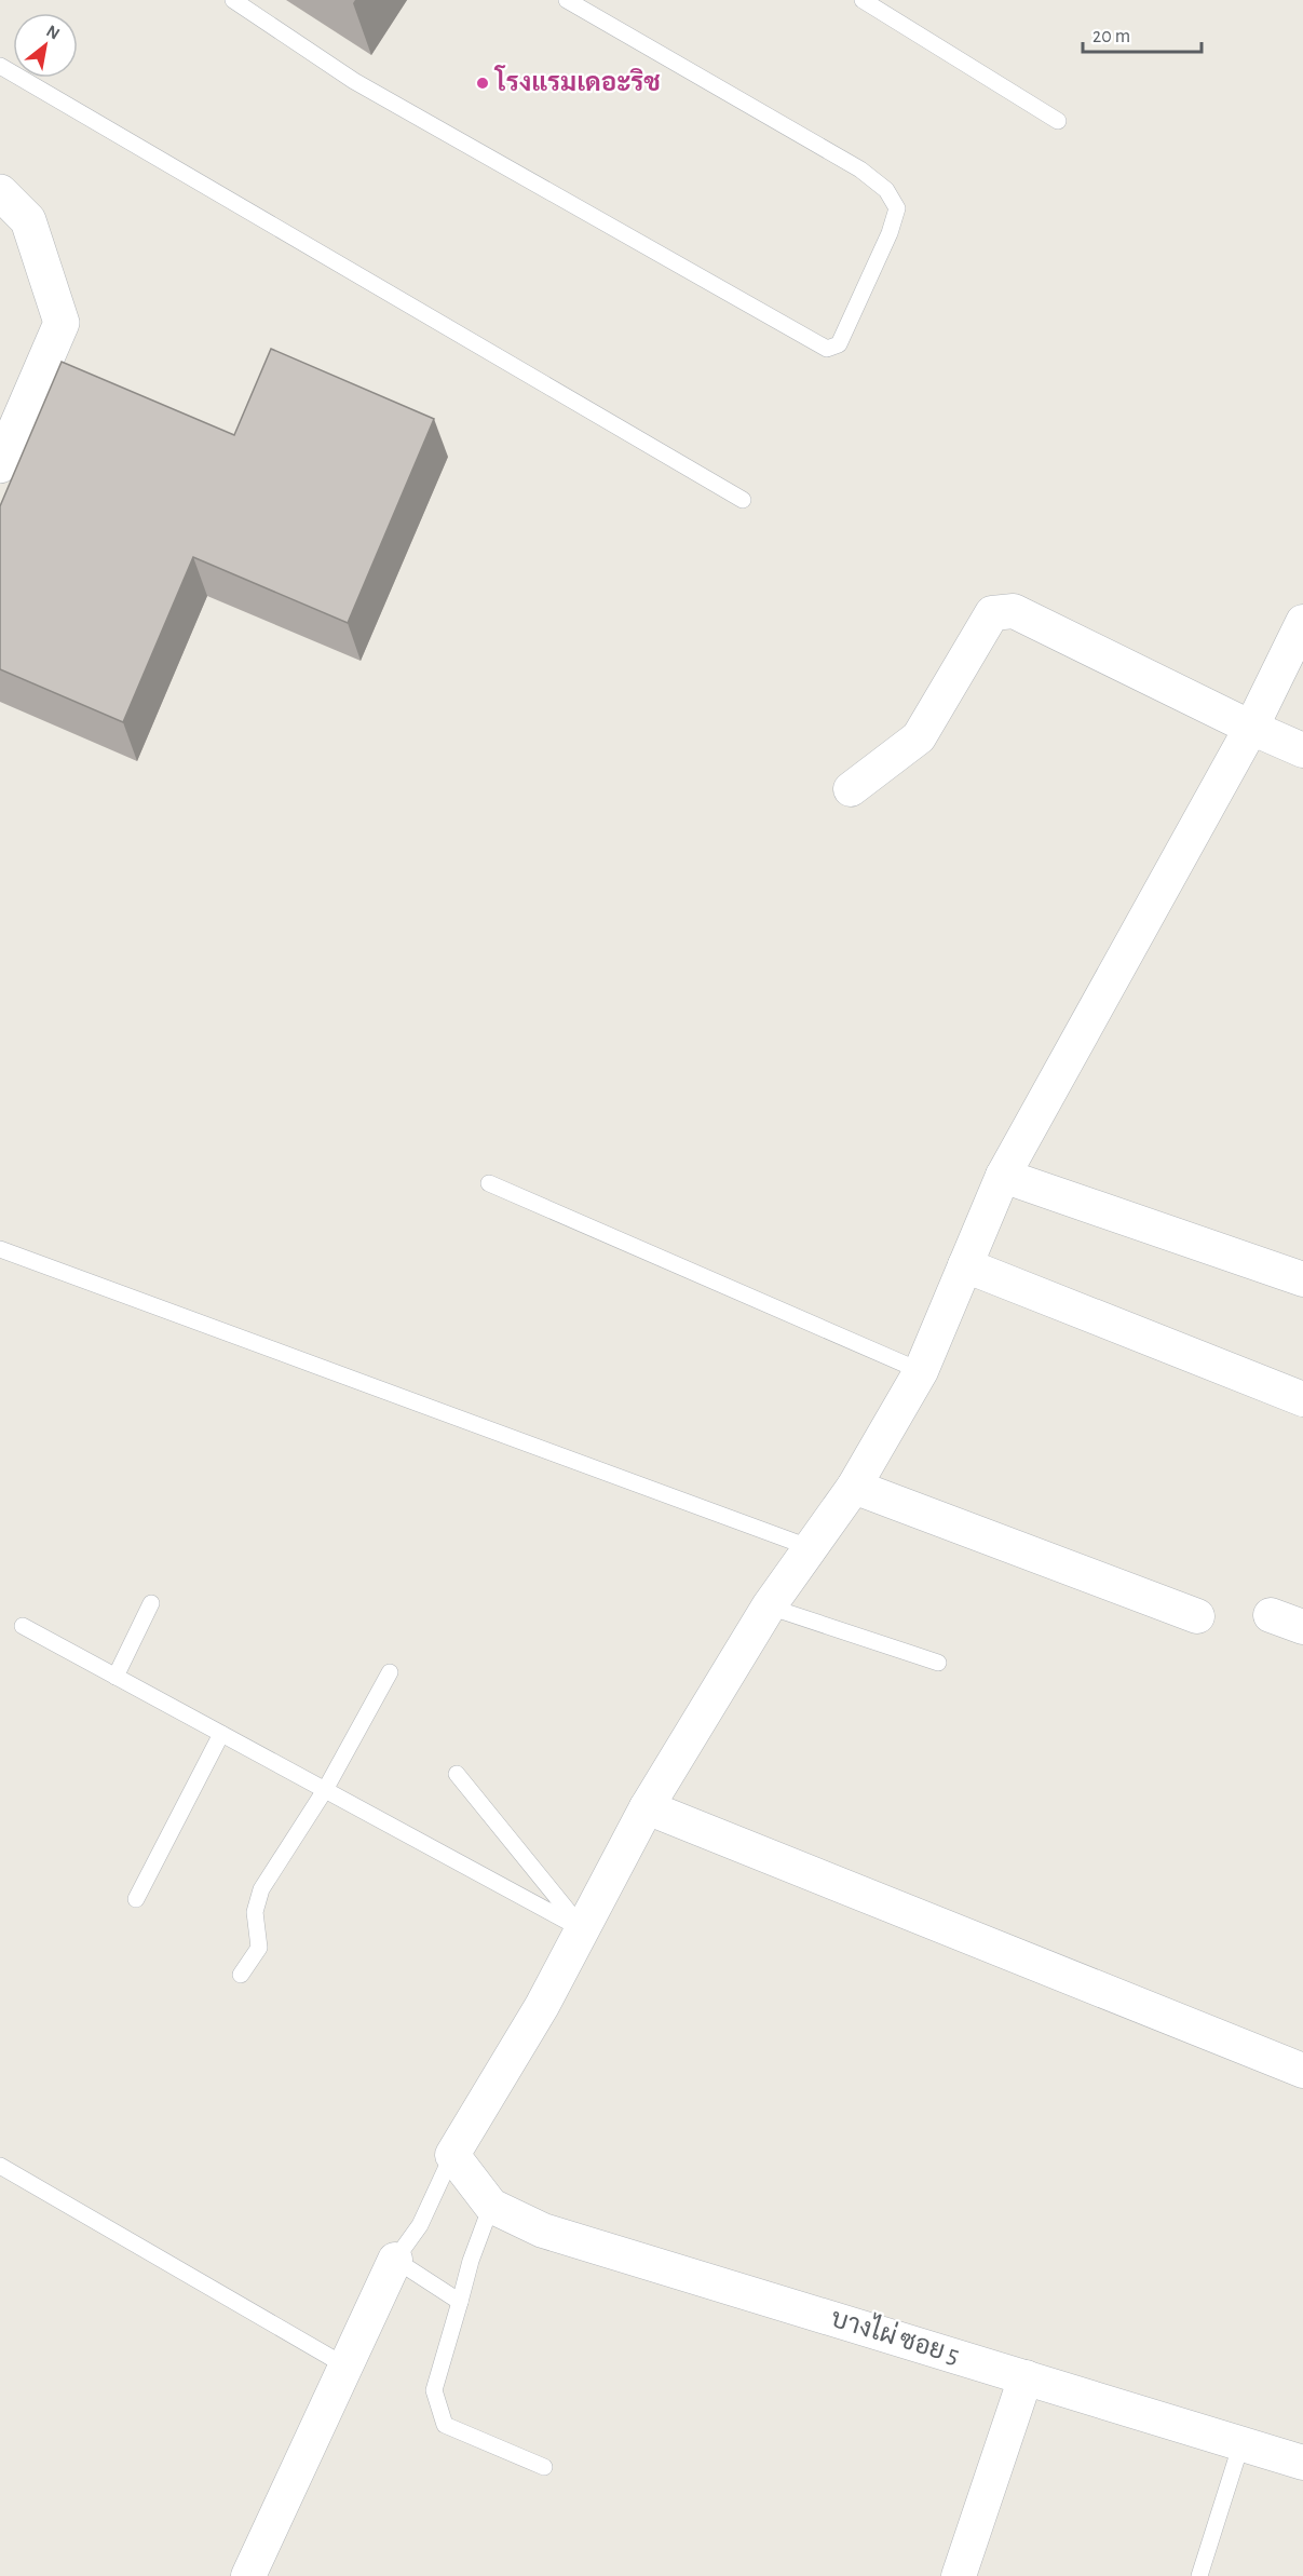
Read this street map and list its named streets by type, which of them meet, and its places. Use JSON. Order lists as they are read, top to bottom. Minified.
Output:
{"streets":{"street":["บางไผ่ ซอย 5"]},"places":["โรงแรมเดอะริช"],"scale_bar":"20 m","north":"top right"}
